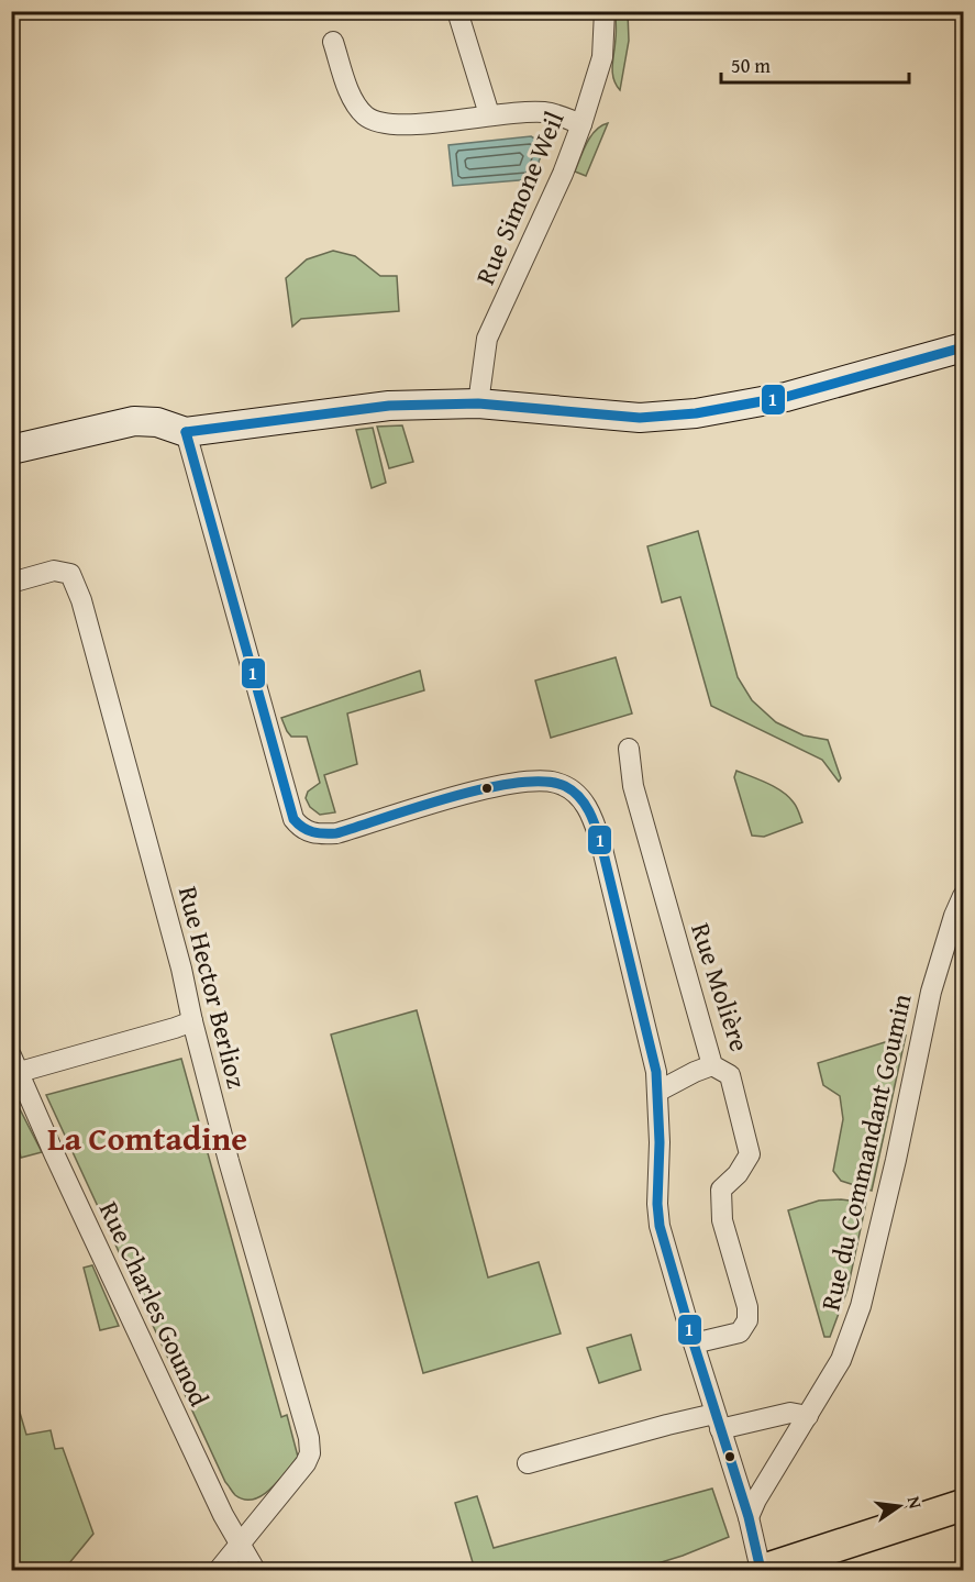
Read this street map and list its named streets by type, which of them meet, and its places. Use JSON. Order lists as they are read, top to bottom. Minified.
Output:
{"streets":{"street":["Rue Simone Weil","Rue Hector Berlioz","Rue Molière","Rue du Commandant Goumin","Rue Charles Gounod"]},"crossings":[["Rue Hector Berlioz","Rue Charles Gounod"]],"districts":["La Comtadine"],"lines":["transit line 1"],"scale_bar":"50 m","north":"right"}
